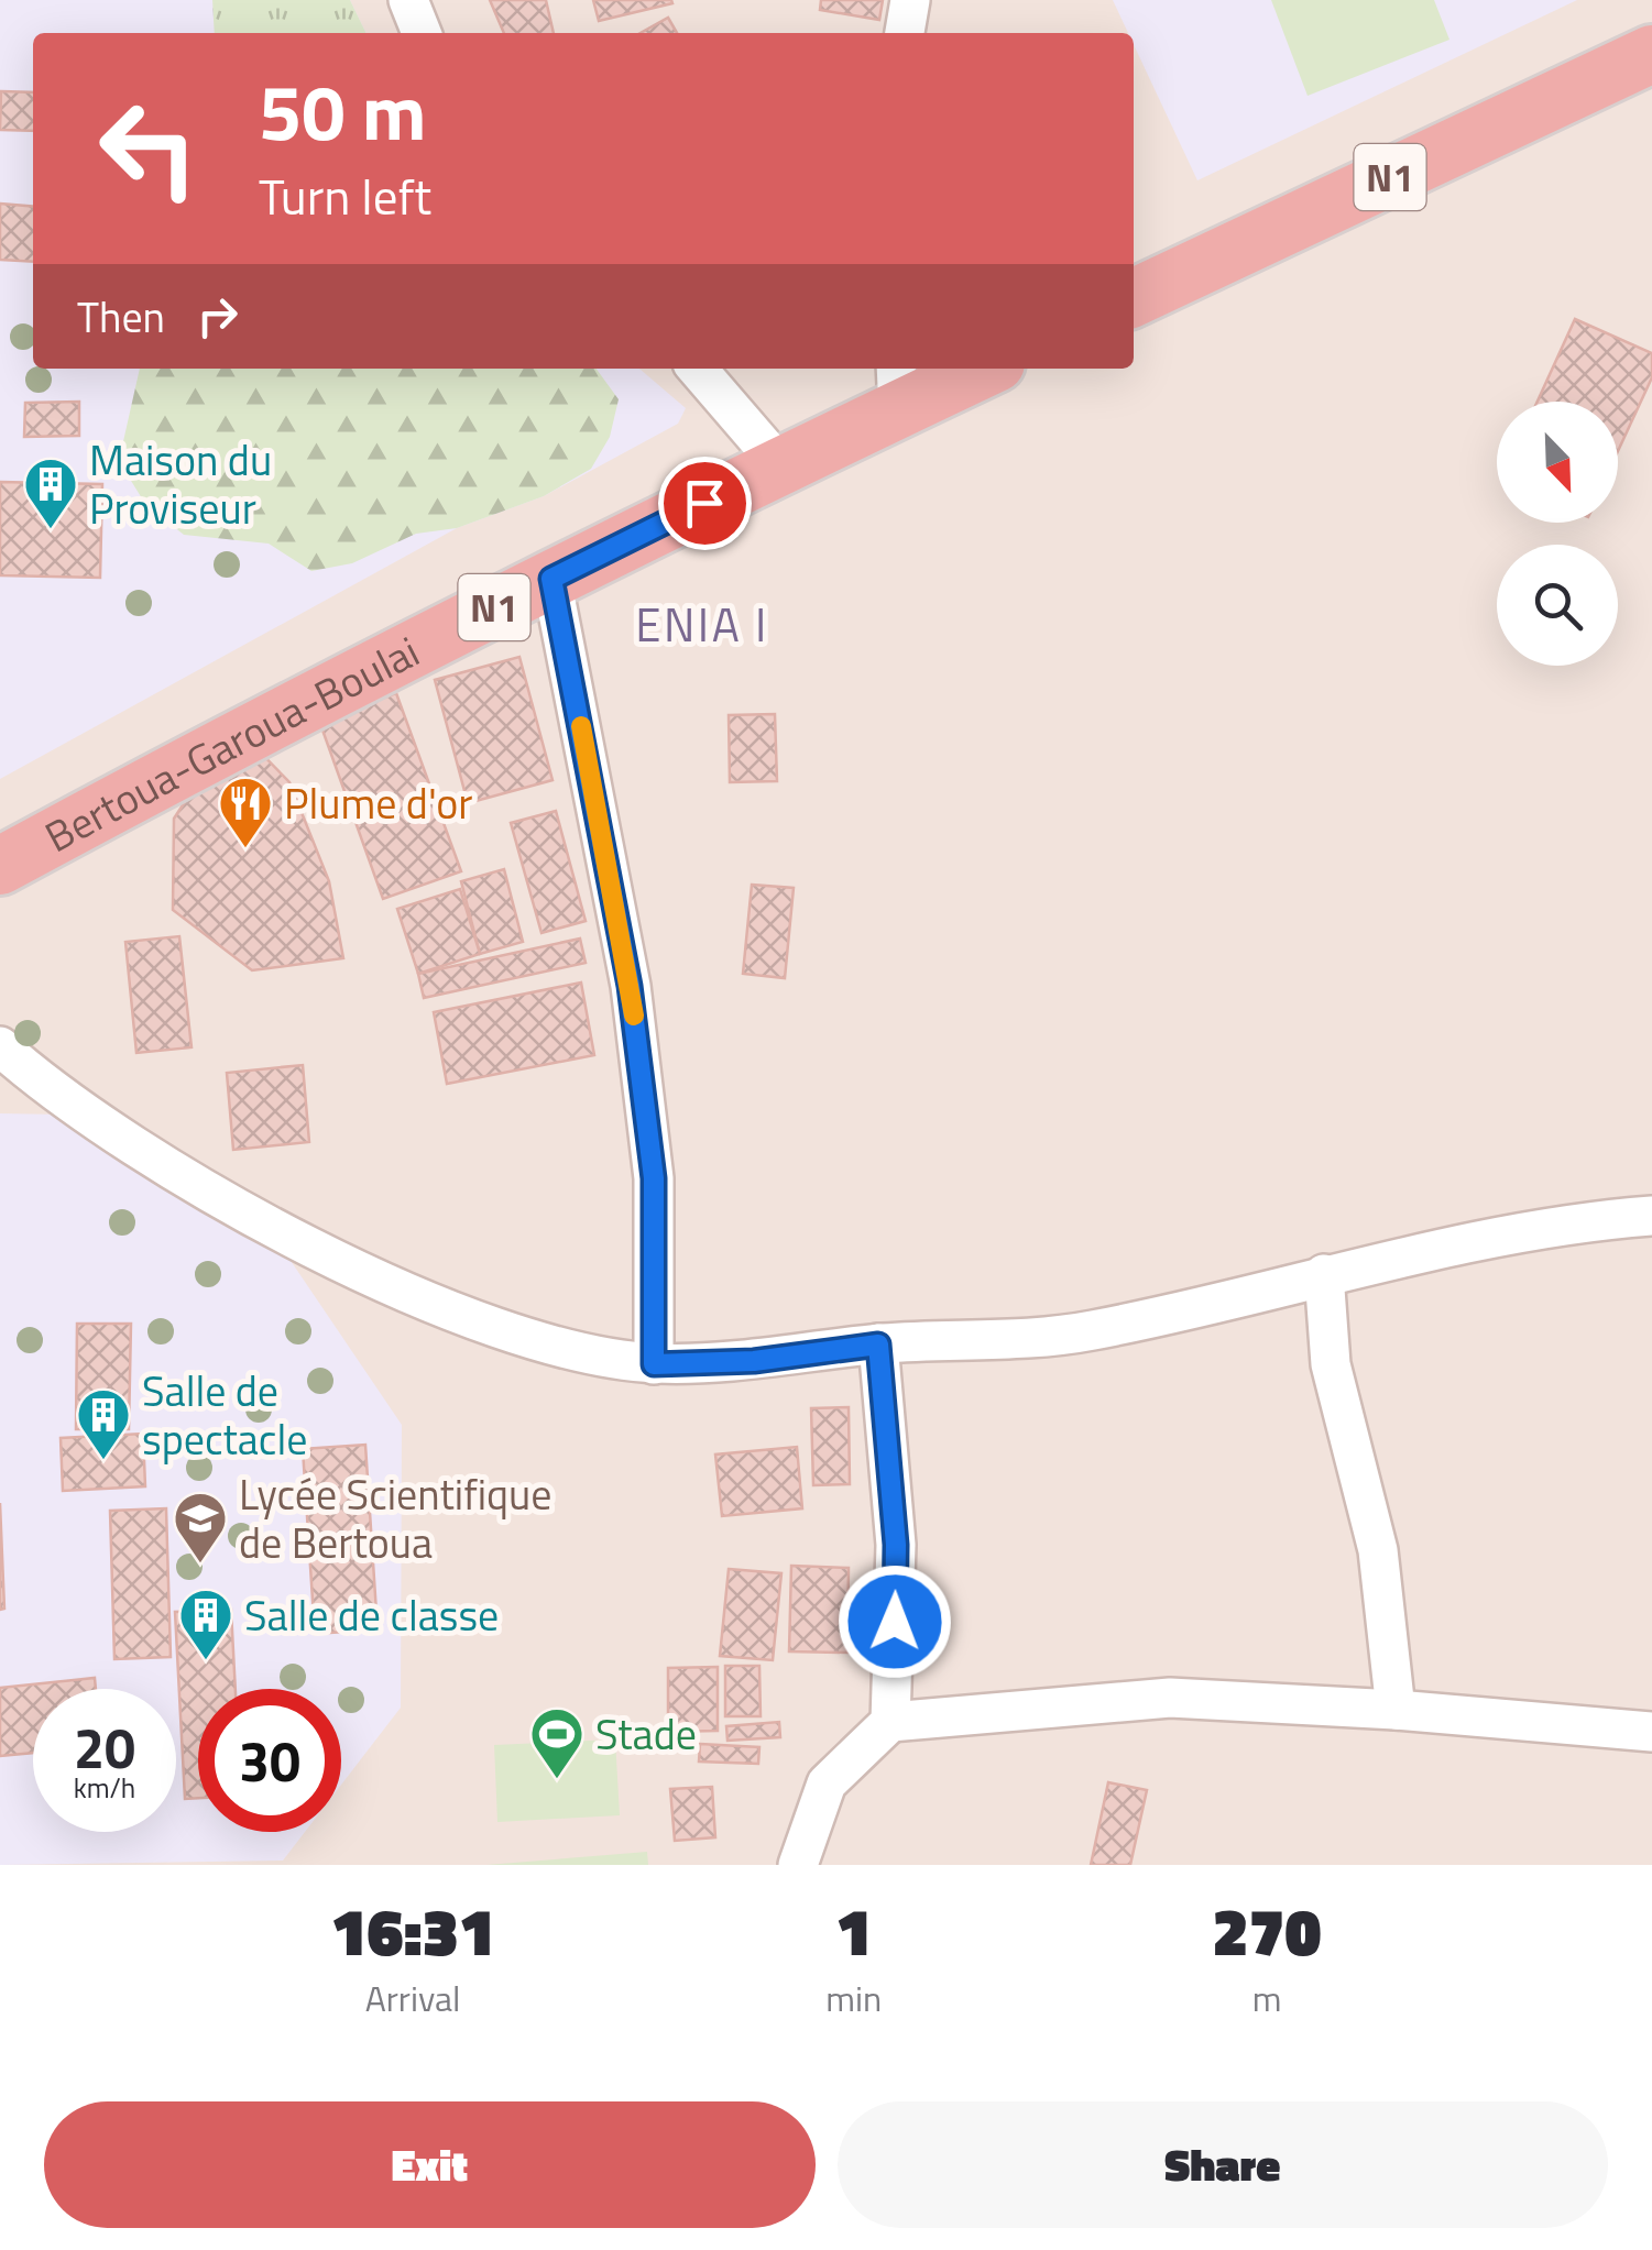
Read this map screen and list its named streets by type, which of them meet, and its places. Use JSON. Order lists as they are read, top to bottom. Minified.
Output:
{"streets":{"highway":["N1","Bertoua-Garoua-Boulai"]},"districts":["ENIA I"],"places":{"building":["Maison du Proviseur","Salle de spectacle","Salle de classe"],"restaurant":["Plume d'or"],"school or university":["Lycée Scientifique de Bertoua"],"sports":["Stade"]},"north":"bottom right","page":{"turn":["50 m","Turn left"],"then":"Then","speed":"20 km/h","limit":"30","eta":["16:31","Arrival","1","min","270","m"],"buttons":["Exit","Share"]}}
